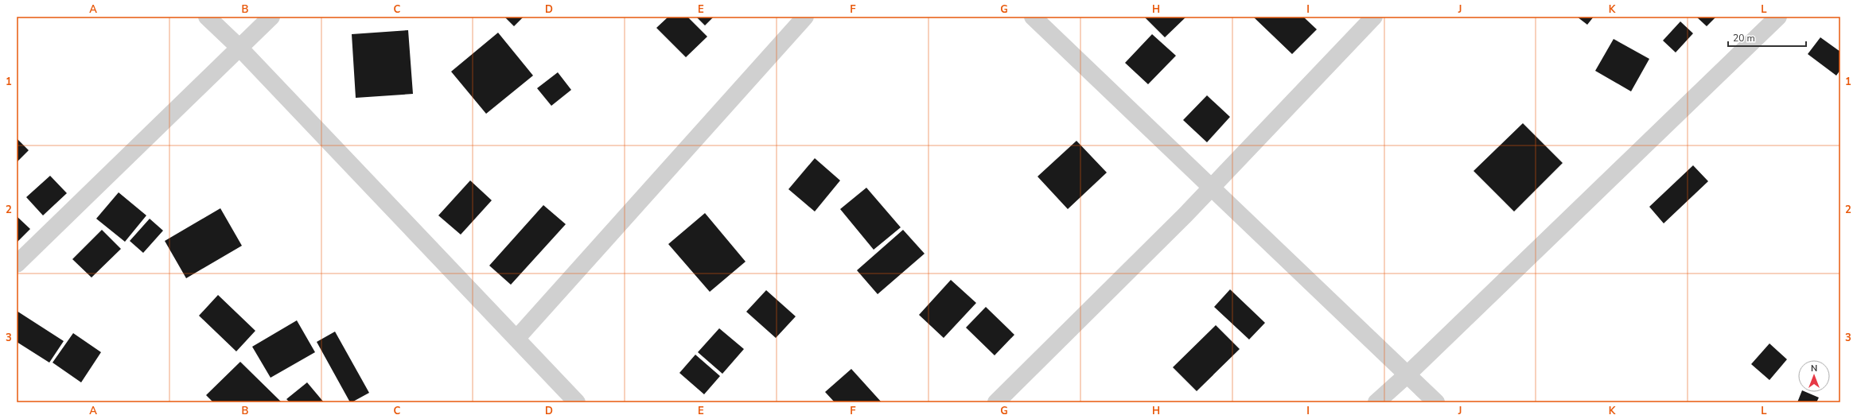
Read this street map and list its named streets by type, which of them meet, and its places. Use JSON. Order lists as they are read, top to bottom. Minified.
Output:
{"scale_bar":"20 m","north":"top","grid":{"columns":["A","B","C","D","E","F","G","H","I","J","K","L"],"rows":["1","2","3"]}}
